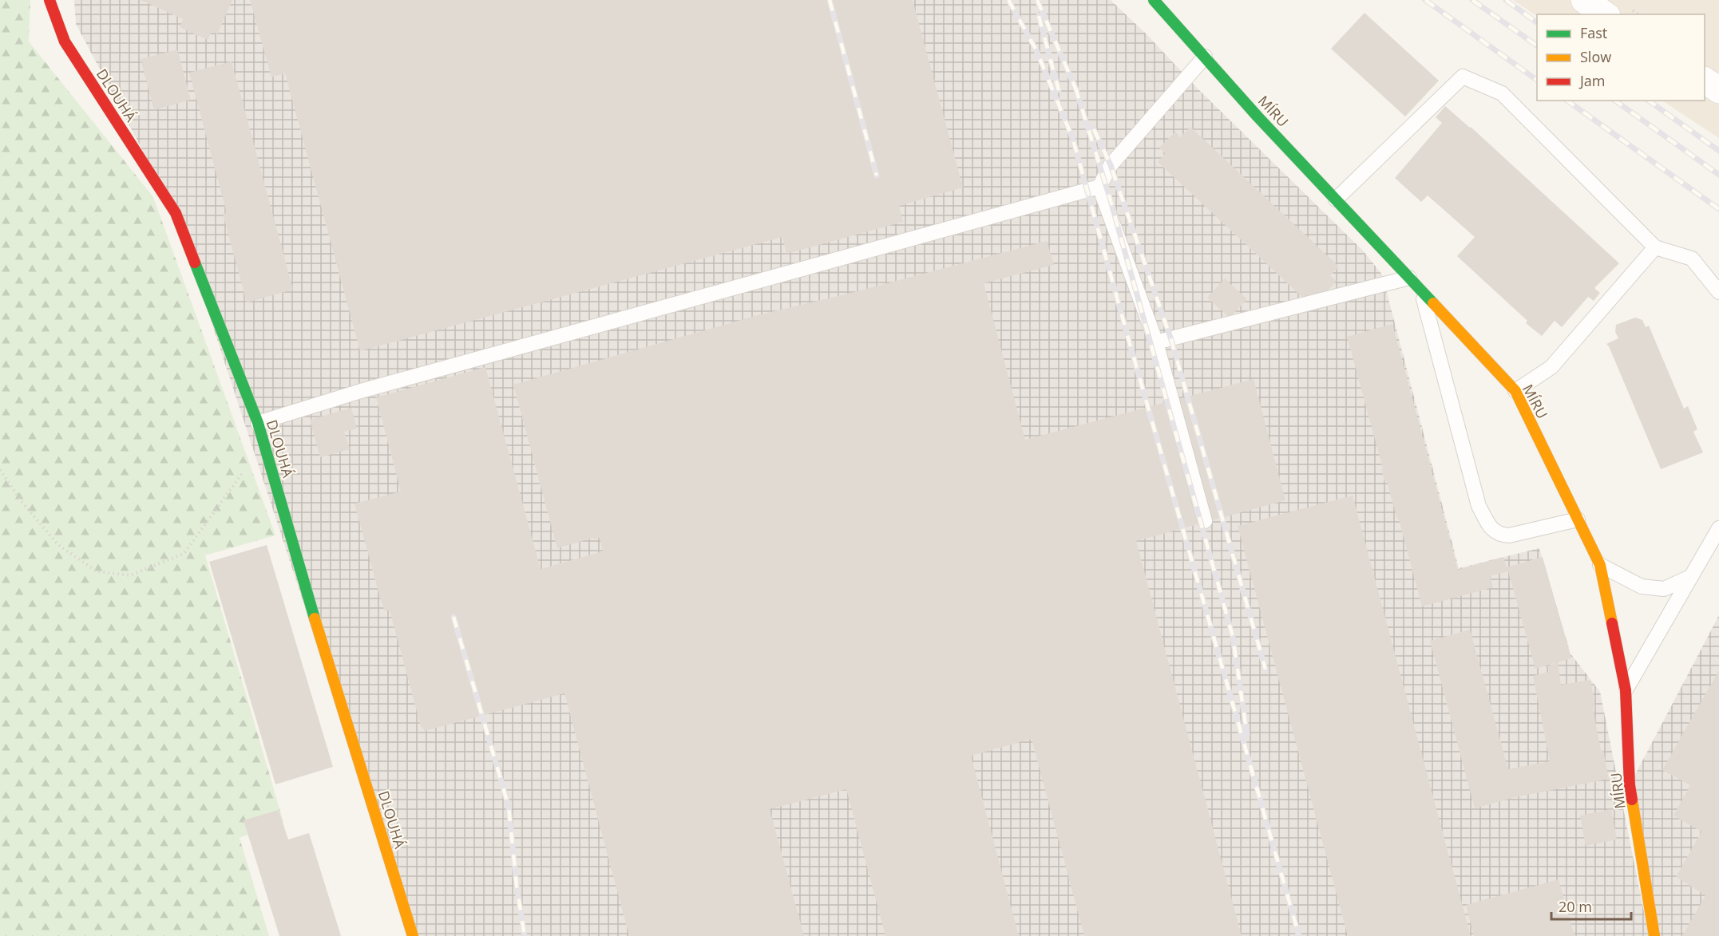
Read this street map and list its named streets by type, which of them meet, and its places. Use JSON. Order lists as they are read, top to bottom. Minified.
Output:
{"streets":{"street":["DLOUHÁ","MÍRU"]},"legend":["Fast","Slow","Jam"],"scale_bar":"20 m"}
